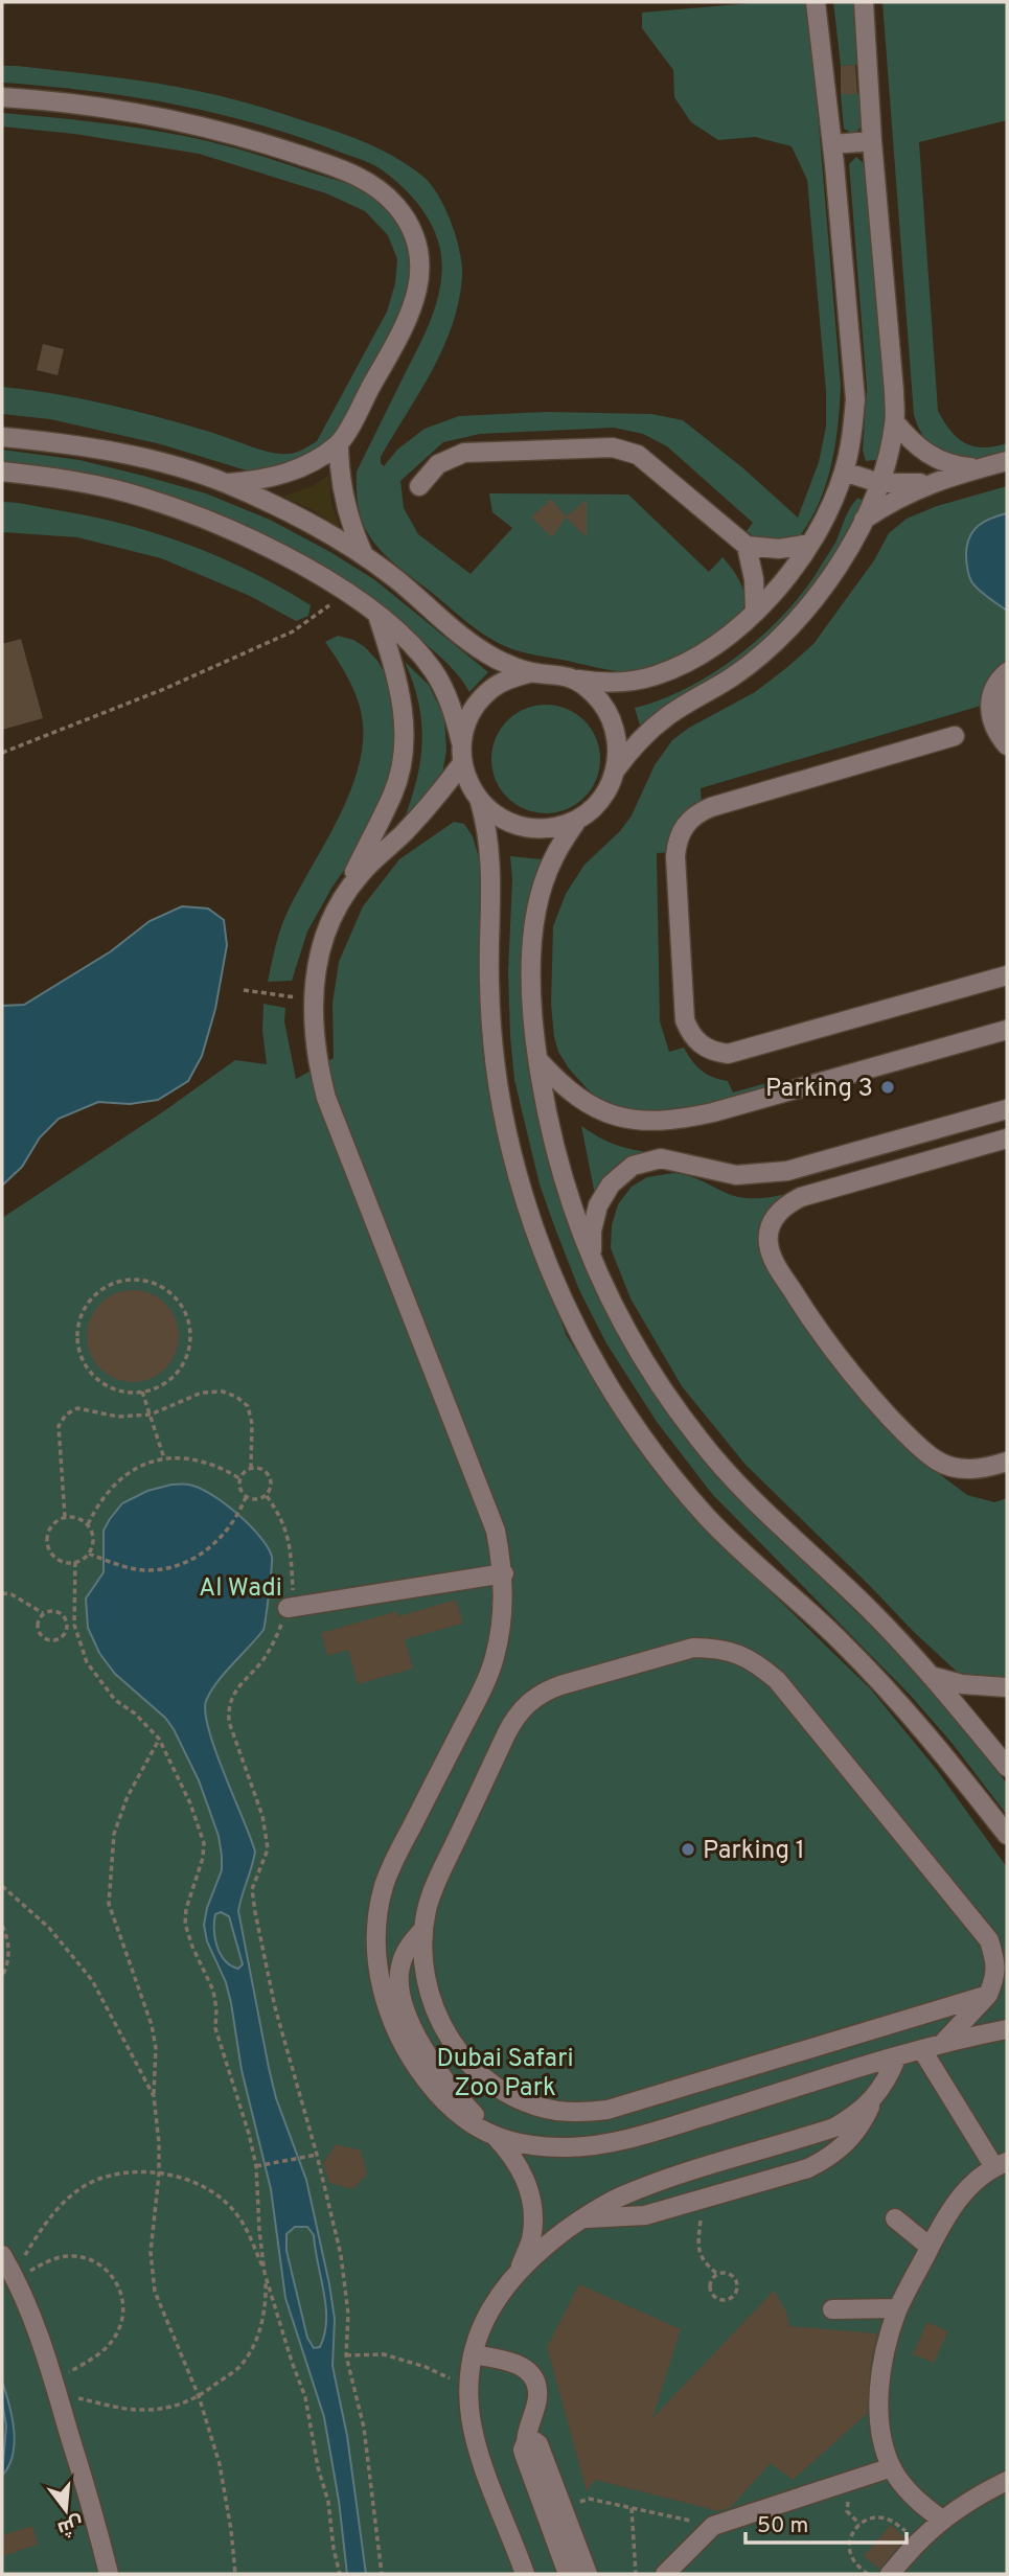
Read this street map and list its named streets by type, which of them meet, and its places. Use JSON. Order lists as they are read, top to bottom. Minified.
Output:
{"parks":["Al Wadi","Dubai Safari Zoo Park"],"places":["Parking 3","Parking 1"],"scale_bar":"50 m","north":"bottom"}
